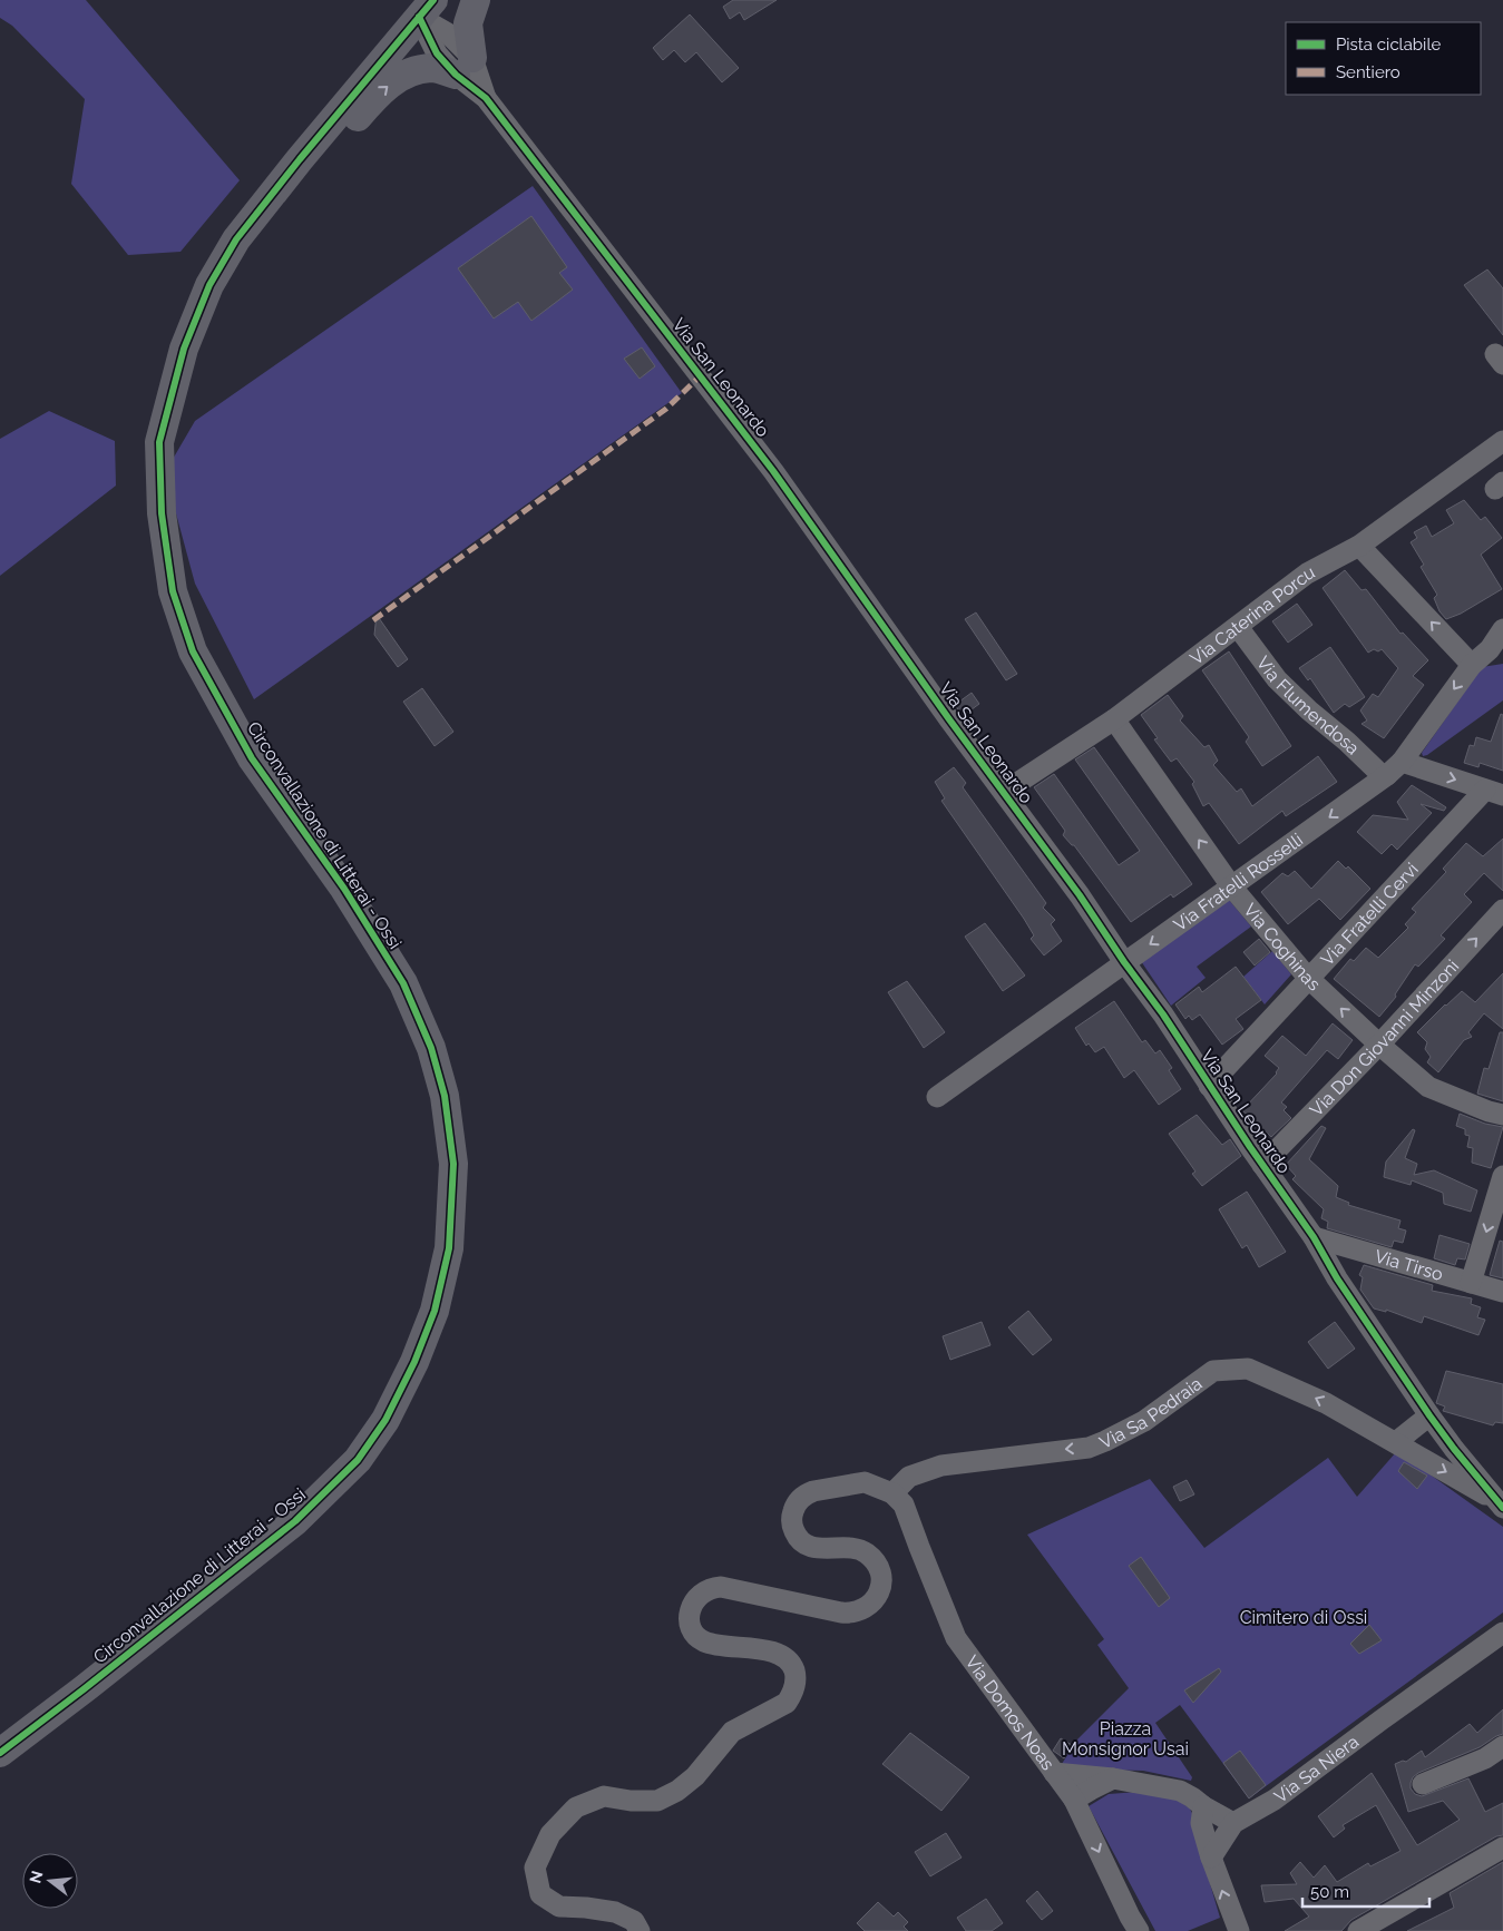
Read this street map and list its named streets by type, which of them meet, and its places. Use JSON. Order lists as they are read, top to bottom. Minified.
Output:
{"streets":{"street":["Via San Leonardo","Via Caterina Porcu","Via Flumendosa","Circonvallazione di Litterai - Ossi","Via Fratelli Rosselli","Via Fratelli Cervi","Via Coghinas","Via Don Giovanni Minzoni","Via Tirso","Via Sa Pedraia","Via Domos Noas","Via Sa Niera"]},"crossings":[["Via San Leonardo","Via Caterina Porcu"],["Via San Leonardo","Circonvallazione di Litterai - Ossi"],["Via San Leonardo","Via Fratelli Rosselli"],["Via San Leonardo","Via Fratelli Cervi"],["Via San Leonardo","Via Don Giovanni Minzoni"],["Via San Leonardo","Via Tirso"],["Via San Leonardo","Via Sa Pedraia"],["Via Caterina Porcu","Via Flumendosa"],["Via Caterina Porcu","Via Coghinas"],["Via Flumendosa","Via Fratelli Rosselli"],["Via Flumendosa","Via Fratelli Cervi"],["Via Fratelli Rosselli","Via Coghinas"],["Via Fratelli Cervi","Via Coghinas"],["Via Coghinas","Via Don Giovanni Minzoni"],["Via Sa Pedraia","Via Domos Noas"]],"one_way":["Via Fratelli Rosselli","Via Coghinas","Via Don Giovanni Minzoni"],"parks":["Cimitero di Ossi","Piazza Monsignor Usai"],"legend":["Pista ciclabile","Sentiero"],"scale_bar":"50 m","north":"left"}
